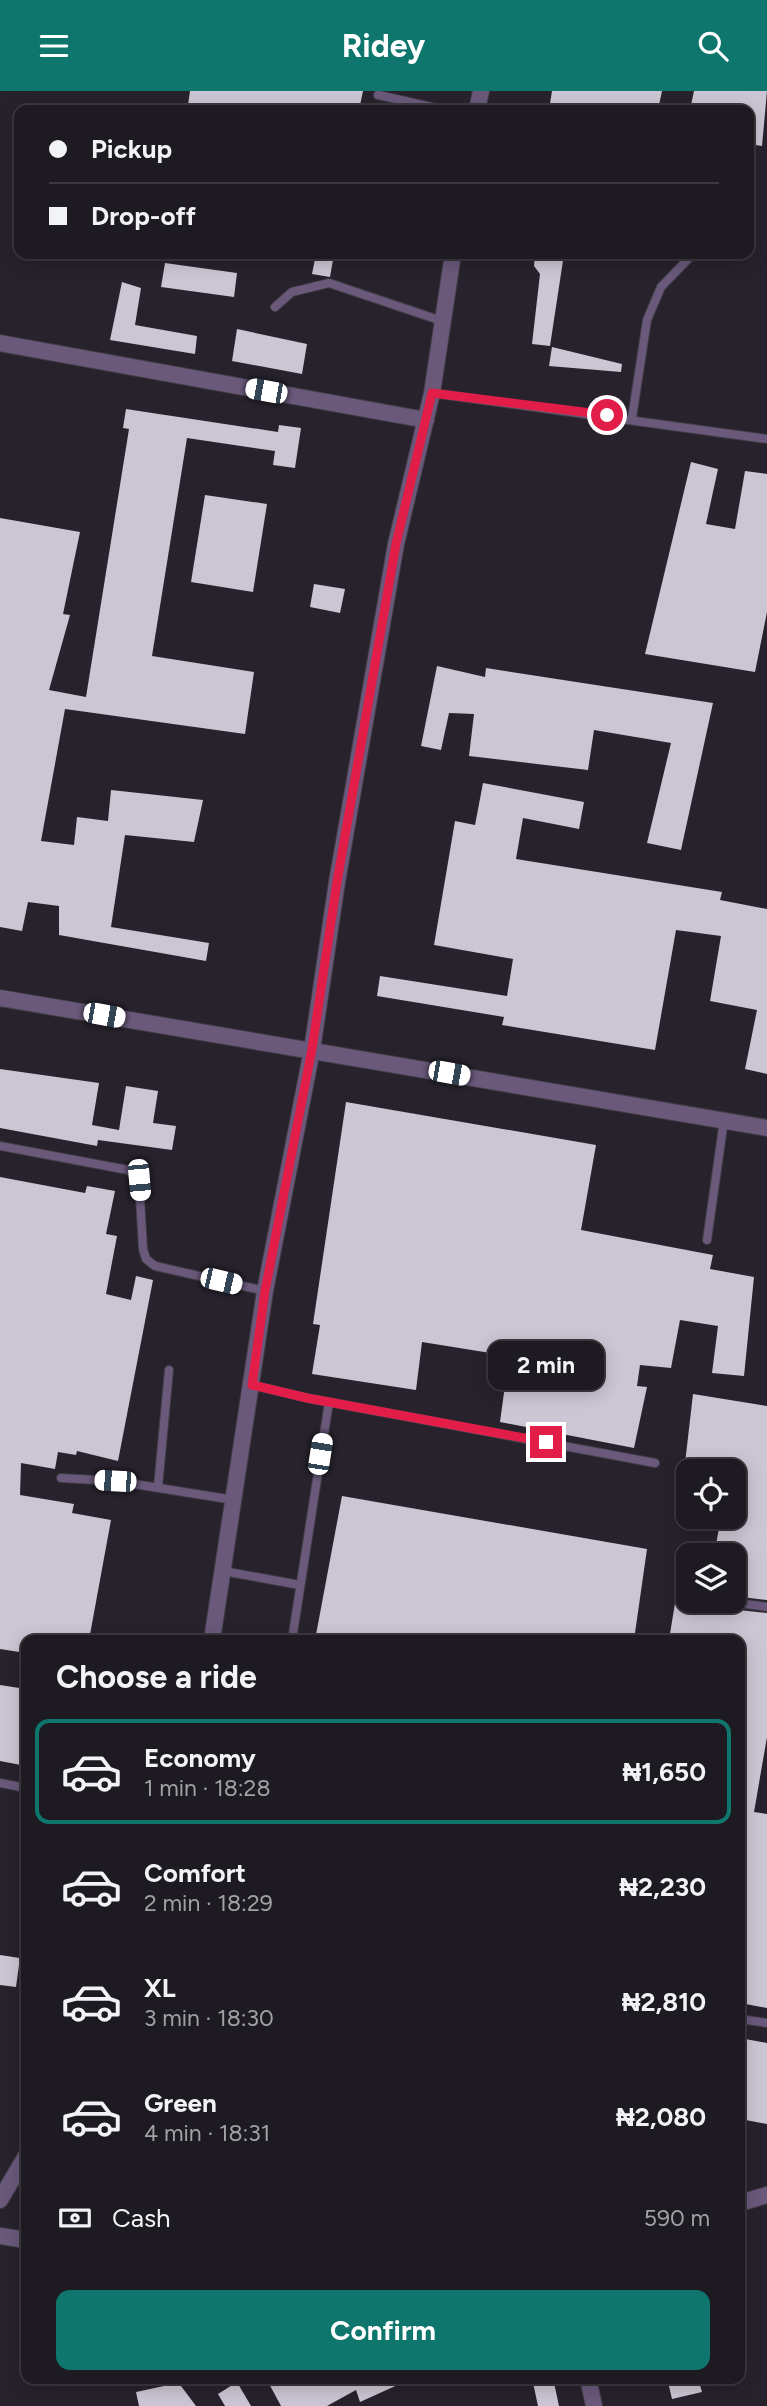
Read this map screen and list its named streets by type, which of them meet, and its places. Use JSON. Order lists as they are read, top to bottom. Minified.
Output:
{"page":{"header":"Ridey","banner":["Pickup","Drop-off"],"bubble":"2 min","heading":"Choose a ride","list":[{"name":"Economy","note":"1 min · 18:28","value":"₦1,650"},{"name":"Comfort","note":"2 min · 18:29","value":"₦2,230"},{"name":"XL","note":"3 min · 18:30","value":"₦2,810"},{"name":"Green","note":"4 min · 18:31","value":"₦2,080"}],"pay":["Cash","590 m"],"buttons":"Confirm"}}
